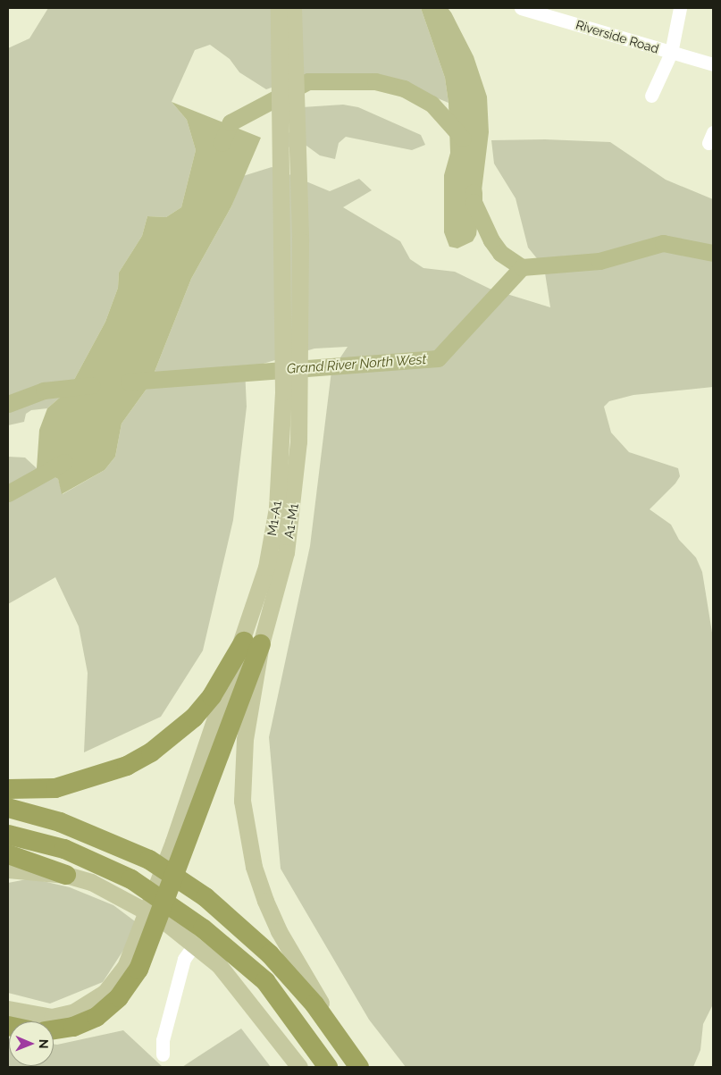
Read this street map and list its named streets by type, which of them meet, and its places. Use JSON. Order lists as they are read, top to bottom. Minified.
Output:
{"streets":{"main road":["A1-M1"],"street":["Riverside Road"]},"water":["Grand River North West"],"north":"right"}
